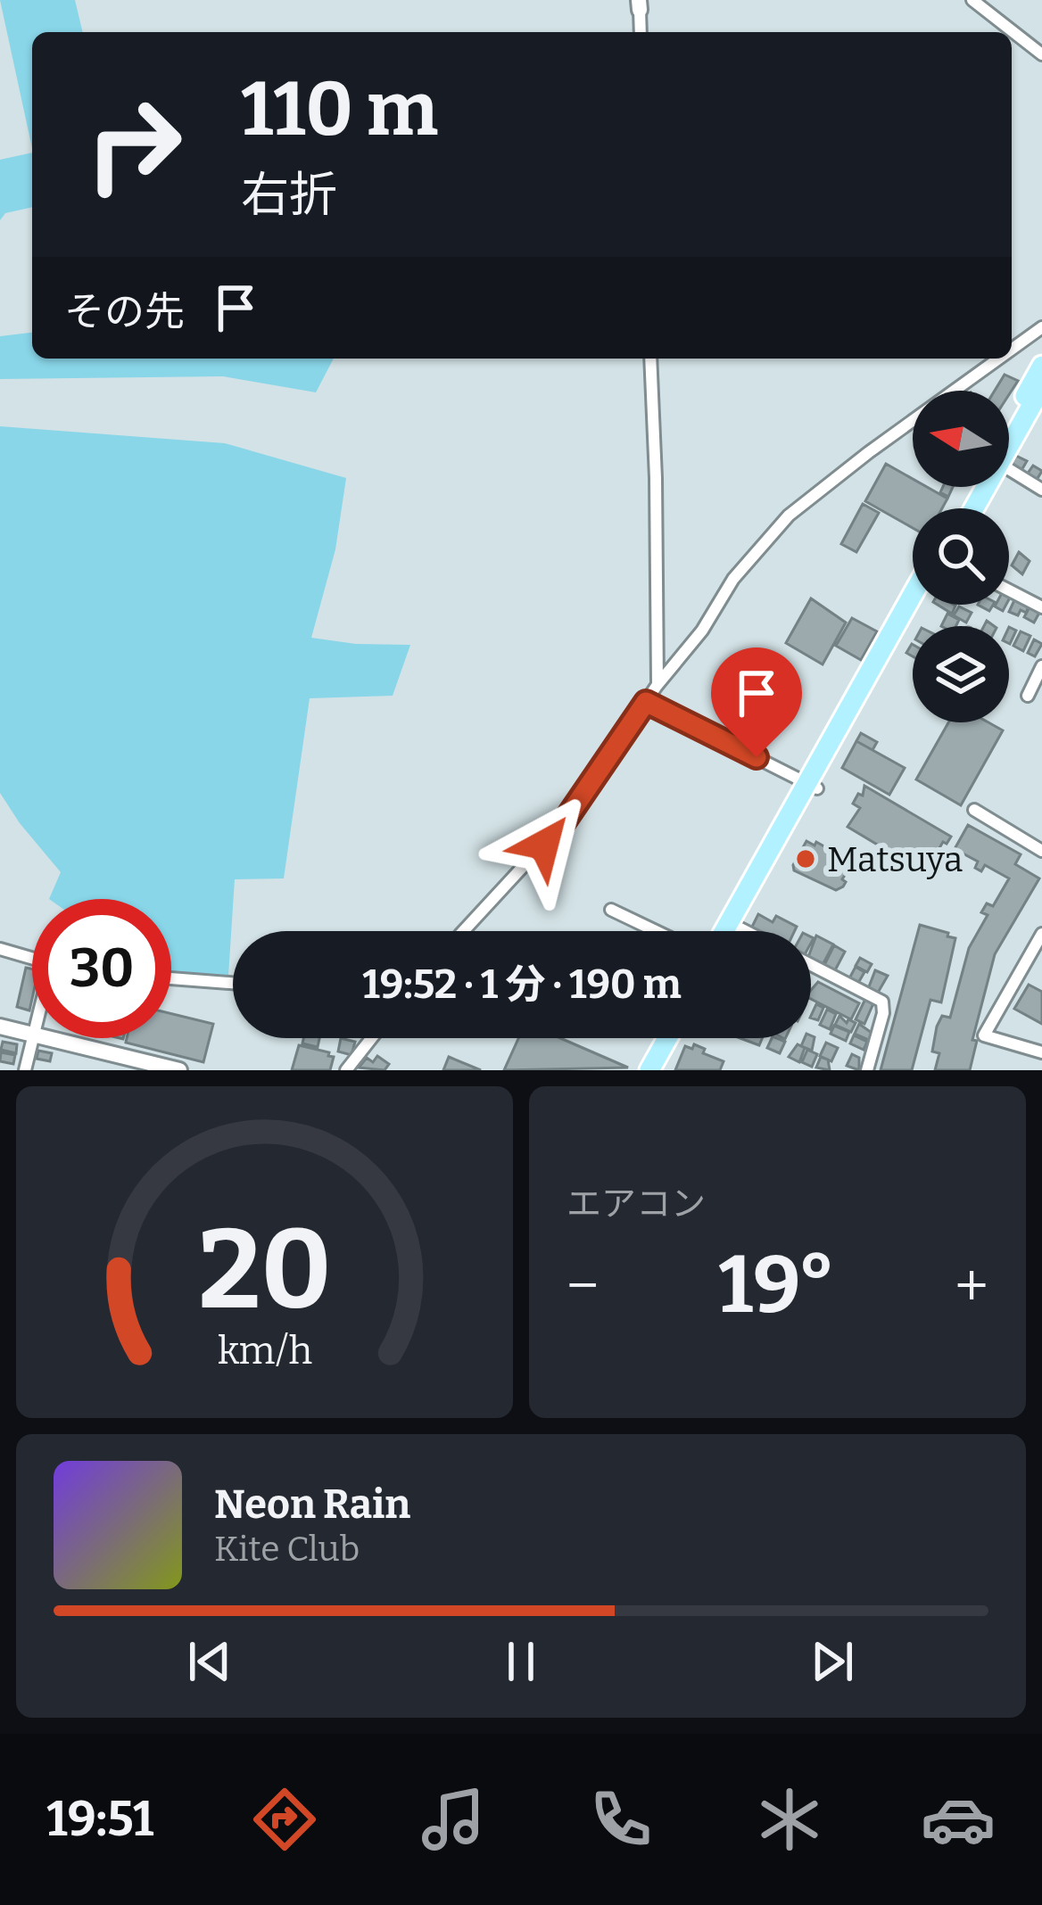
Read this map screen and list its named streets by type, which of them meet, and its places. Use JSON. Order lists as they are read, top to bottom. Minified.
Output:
{"places":["Matsuya"],"north":"left","page":{"turn":["110 m","右折"],"then":"その先","limit":"30","trip":"19:52 · 1 分 · 190 m","tile":"エアコン","heat":["−","19°","+"],"song":["Neon Rain","Kite Club"],"tabs":"19:51","gauge":["20","km/h"]}}
